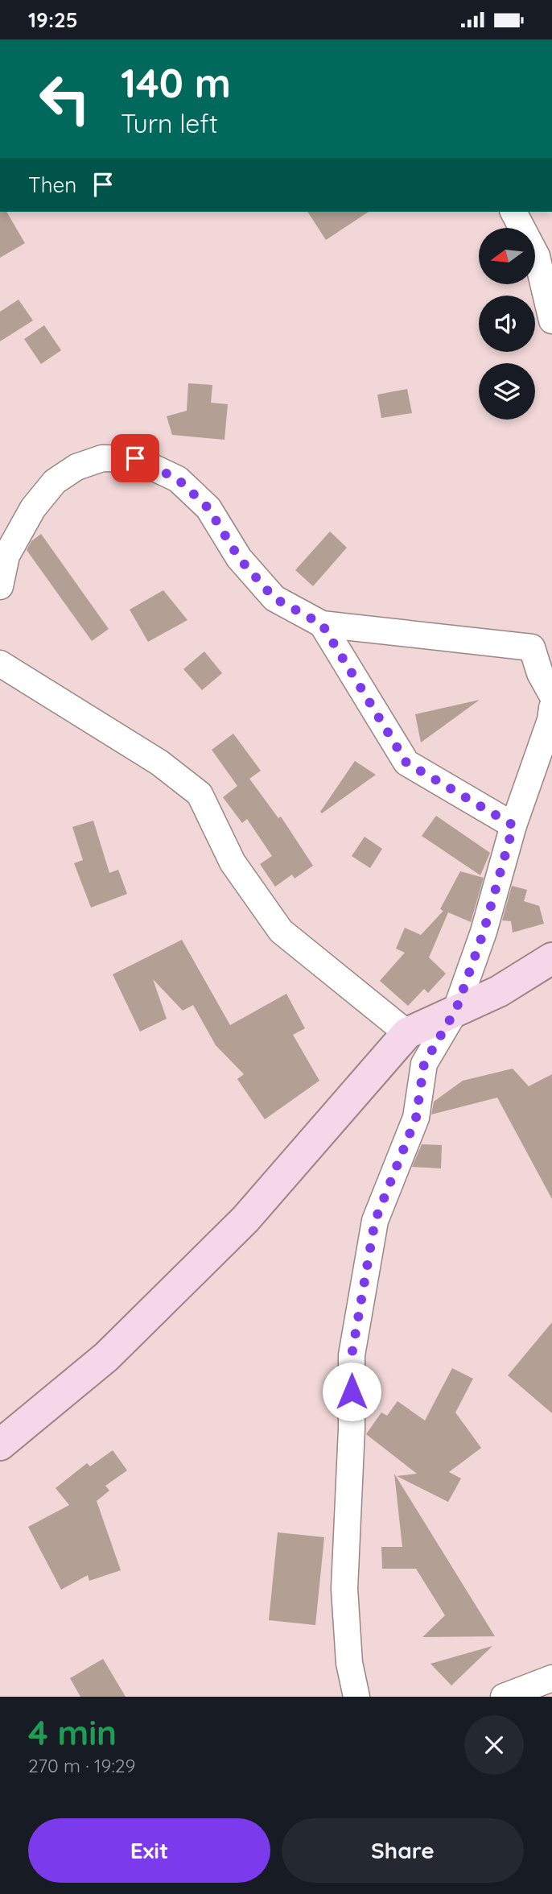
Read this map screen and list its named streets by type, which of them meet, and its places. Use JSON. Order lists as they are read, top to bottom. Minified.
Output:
{"north":"left","page":{"status":"19:25","turn":["140 m","Turn left"],"then":"Then","heading":["4 min","270 m · 19:29"],"buttons":["Exit","Share"]}}
